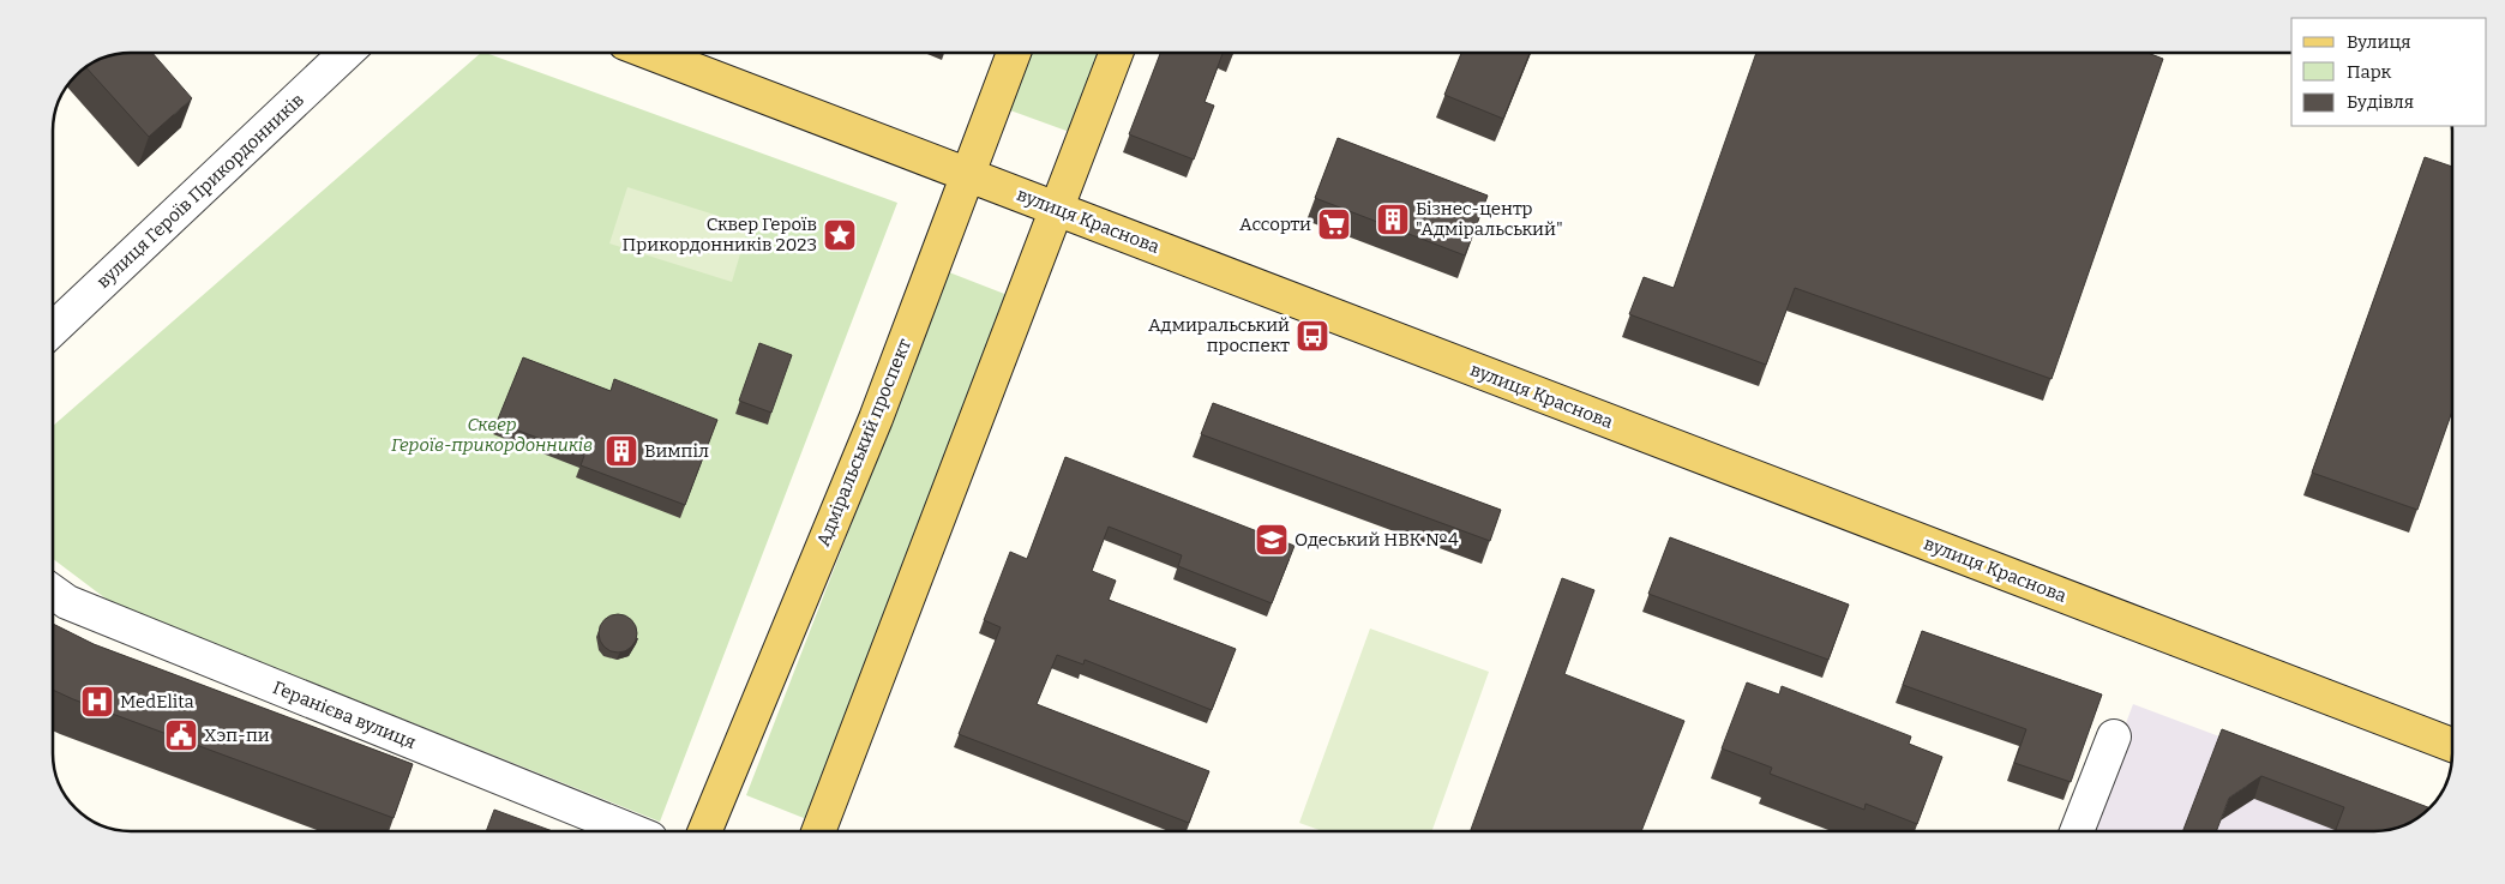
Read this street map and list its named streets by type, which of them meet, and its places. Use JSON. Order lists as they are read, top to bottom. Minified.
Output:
{"streets":{"main road":["вулиця Краснова","Адміральський проспект"],"street":["вулиця Героїв Прикордонників","Геранієва вулиця"]},"crossings":[["вулиця Краснова","Адміральський проспект"]],"parks":["Сквер Героїв-прикордонників"],"places":{"building":["Бізнес-центр \"Адміральський\"","Вимпіл"],"supermarket":["Ассорти"],"place":["Сквер Героїв Прикордонників 2023"],"bus stop":["Адмиральський проспект"],"school or university":["Одеський НВК №4"],"hospital":["MedElita"],"public building":["Хэп-пи"]},"legend":["Вулиця","Парк","Будівля"]}
